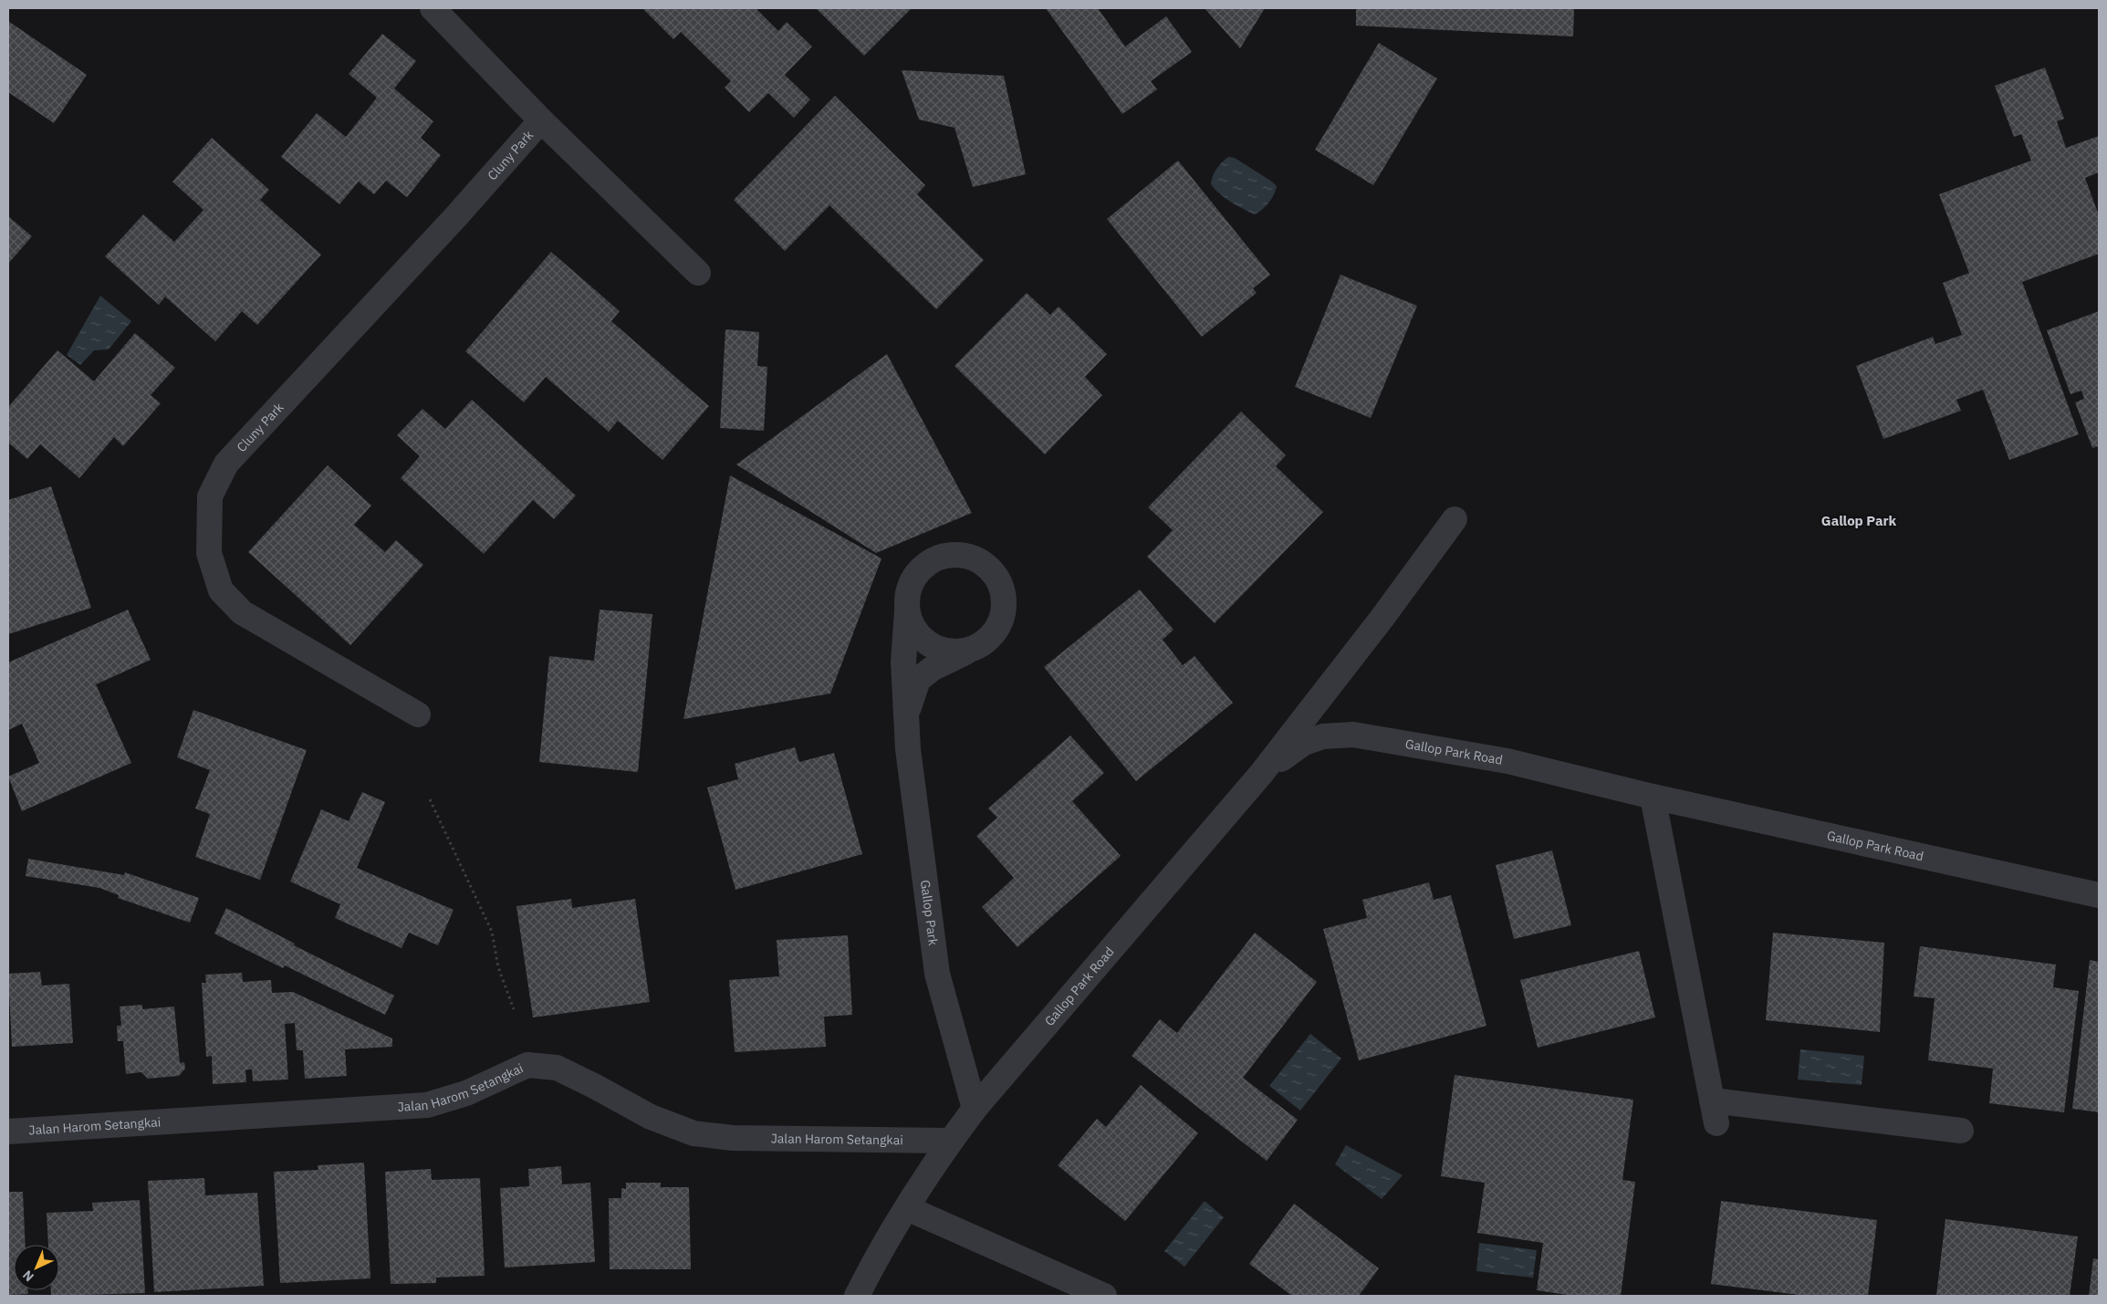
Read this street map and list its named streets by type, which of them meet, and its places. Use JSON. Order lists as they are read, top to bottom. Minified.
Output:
{"streets":{"street":["Cluny Park","Gallop Park Road","Gallop Park","Jalan Harom Setangkai"]},"crossings":[["Gallop Park Road","Gallop Park"],["Gallop Park Road","Jalan Harom Setangkai"]],"districts":["Gallop Park"],"north":"bottom left"}
